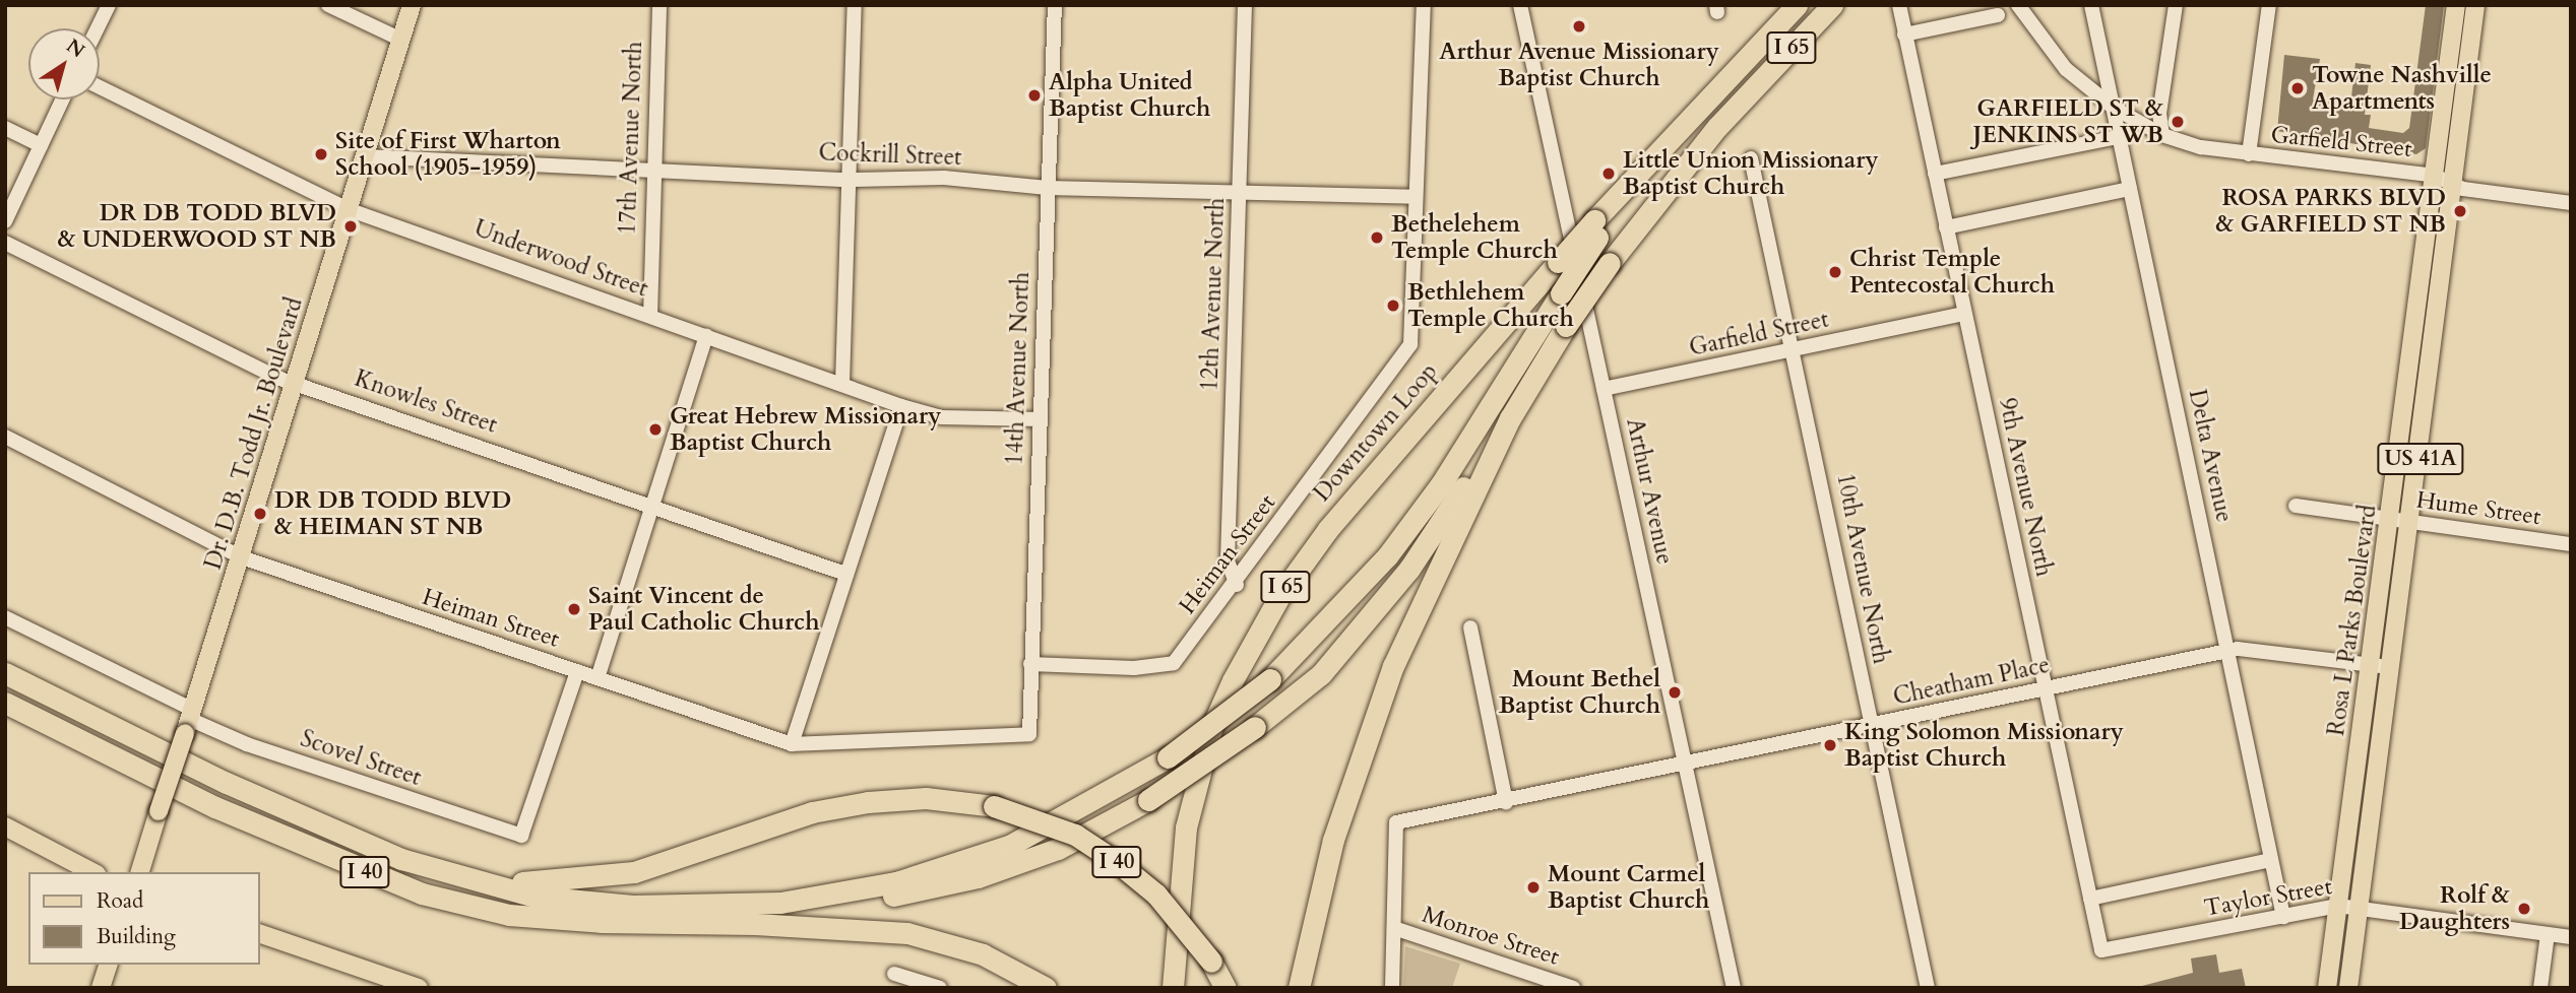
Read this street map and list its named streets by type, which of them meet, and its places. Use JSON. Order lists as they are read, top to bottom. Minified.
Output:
{"streets":{"highway":["I 65","Downtown Loop","I 40"],"main road":["Dr. D.B. Todd Jr. Boulevard","US 41A","Rosa L Parks Boulevard"],"street":["17th Avenue North","Garfield Street","Cockrill Street","Underwood Street","12th Avenue North","14th Avenue North","Knowles Street","Delta Avenue","9th Avenue North","Arthur Avenue","Hume Street","Heiman Street","10th Avenue North","Cheatham Place","Scovel Street","Taylor Street","Monroe Street"]},"crossings":[["17th Avenue North","Cockrill Street"],["17th Avenue North","Underwood Street"],["Garfield Street","Delta Avenue"],["Garfield Street","9th Avenue North"],["Garfield Street","Arthur Avenue"],["Garfield Street","10th Avenue North"],["Garfield Street","Rosa L Parks Boulevard"],["Cockrill Street","12th Avenue North"],["Cockrill Street","14th Avenue North"],["Cockrill Street","Dr. D.B. Todd Jr. Boulevard"],["Cockrill Street","Heiman Street"],["Underwood Street","14th Avenue North"],["Underwood Street","Dr. D.B. Todd Jr. Boulevard"],["12th Avenue North","Heiman Street"],["14th Avenue North","Heiman Street"],["Knowles Street","Dr. D.B. Todd Jr. Boulevard"],["Dr. D.B. Todd Jr. Boulevard","Heiman Street"],["Dr. D.B. Todd Jr. Boulevard","Scovel Street"],["Delta Avenue","Cheatham Place"],["Delta Avenue","Taylor Street"],["9th Avenue North","Cheatham Place"],["9th Avenue North","Taylor Street"],["Arthur Avenue","Cheatham Place"],["Hume Street","Rosa L Parks Boulevard"],["Heiman Street","Scovel Street"],["10th Avenue North","Cheatham Place"],["Rosa L Parks Boulevard","Cheatham Place"],["Rosa L Parks Boulevard","Taylor Street"],["Cheatham Place","Monroe Street"]],"places":["Arthur Avenue Missionary Baptist Church","Towne Nashville Apartments","Alpha United Baptist Church","GARFIELD ST & JENKINS ST WB","Site of First Wharton School (1905-1959)","Little Union Missionary Baptist Church","ROSA PARKS BLVD & GARFIELD ST NB","DR DB TODD BLVD & UNDERWOOD ST NB","Bethelehem Temple Church","Christ Temple Pentecostal Church","Bethlehem Temple Church","Great Hebrew Missionary Baptist Church","DR DB TODD BLVD & HEIMAN ST NB","Saint Vincent de Paul Catholic Church","Mount Bethel Baptist Church","King Solomon Missionary Baptist Church","Mount Carmel Baptist Church","Rolf & Daughters"],"legend":["Road","Building"],"north":"top right"}
